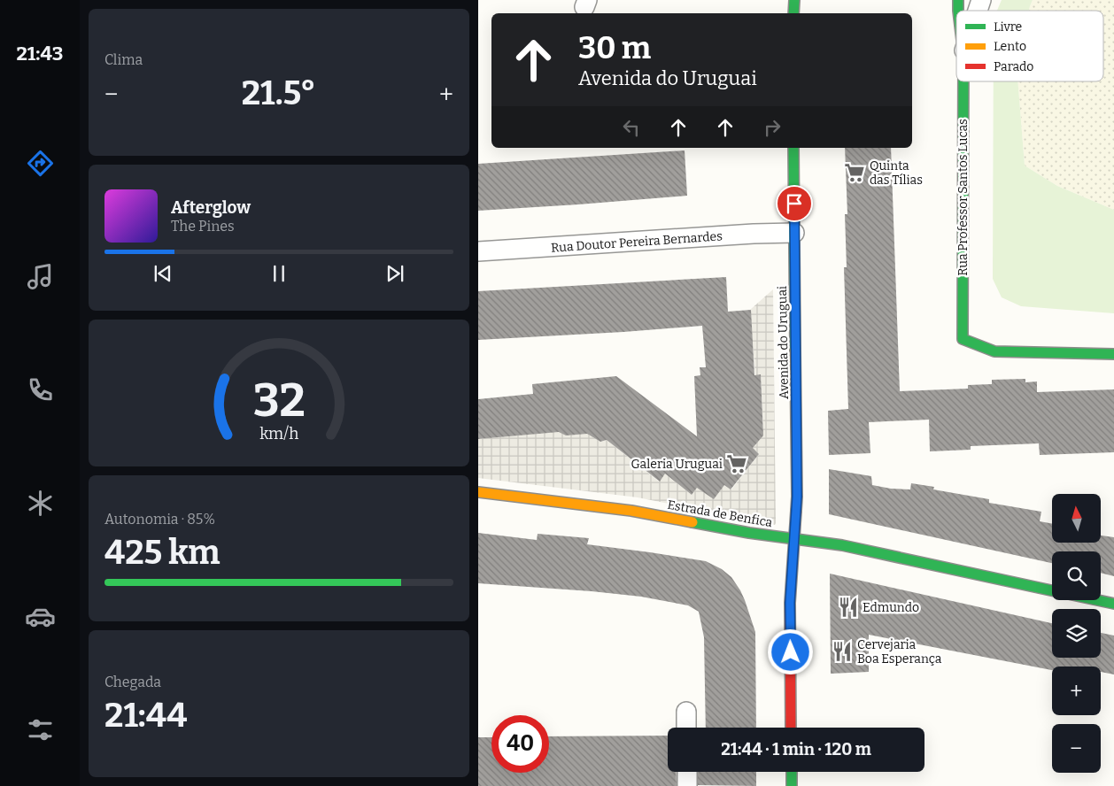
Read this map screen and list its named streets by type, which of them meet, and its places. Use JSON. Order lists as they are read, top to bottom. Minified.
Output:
{"streets":{"street":["Rua Professor Santos Lucas","Rua Doutor Pereira Bernardes","Avenida do Uruguai","Estrada de Benfica"]},"crossings":[["Rua Doutor Pereira Bernardes","Avenida do Uruguai"],["Avenida do Uruguai","Estrada de Benfica"]],"places":{"supermarket":["Quinta das Tílias","Galeria Uruguai"],"restaurant":["Edmundo","Cervejaria Boa Esperança"]},"legend":["Livre","Lento","Parado"],"north":"top","page":{"tabs":"21:43","tile":["Clima",["Autonomia · 85%","425 km"],["Chegada","21:44"]],"turn":["30 m","Avenida do Uruguai"],"heat":["−","21.5°","+"],"song":["Afterglow","The Pines"],"map_buttons":["+","−"],"limit":"40","trip":"21:44 · 1 min · 120 m","gauge":["32","km/h"]}}
